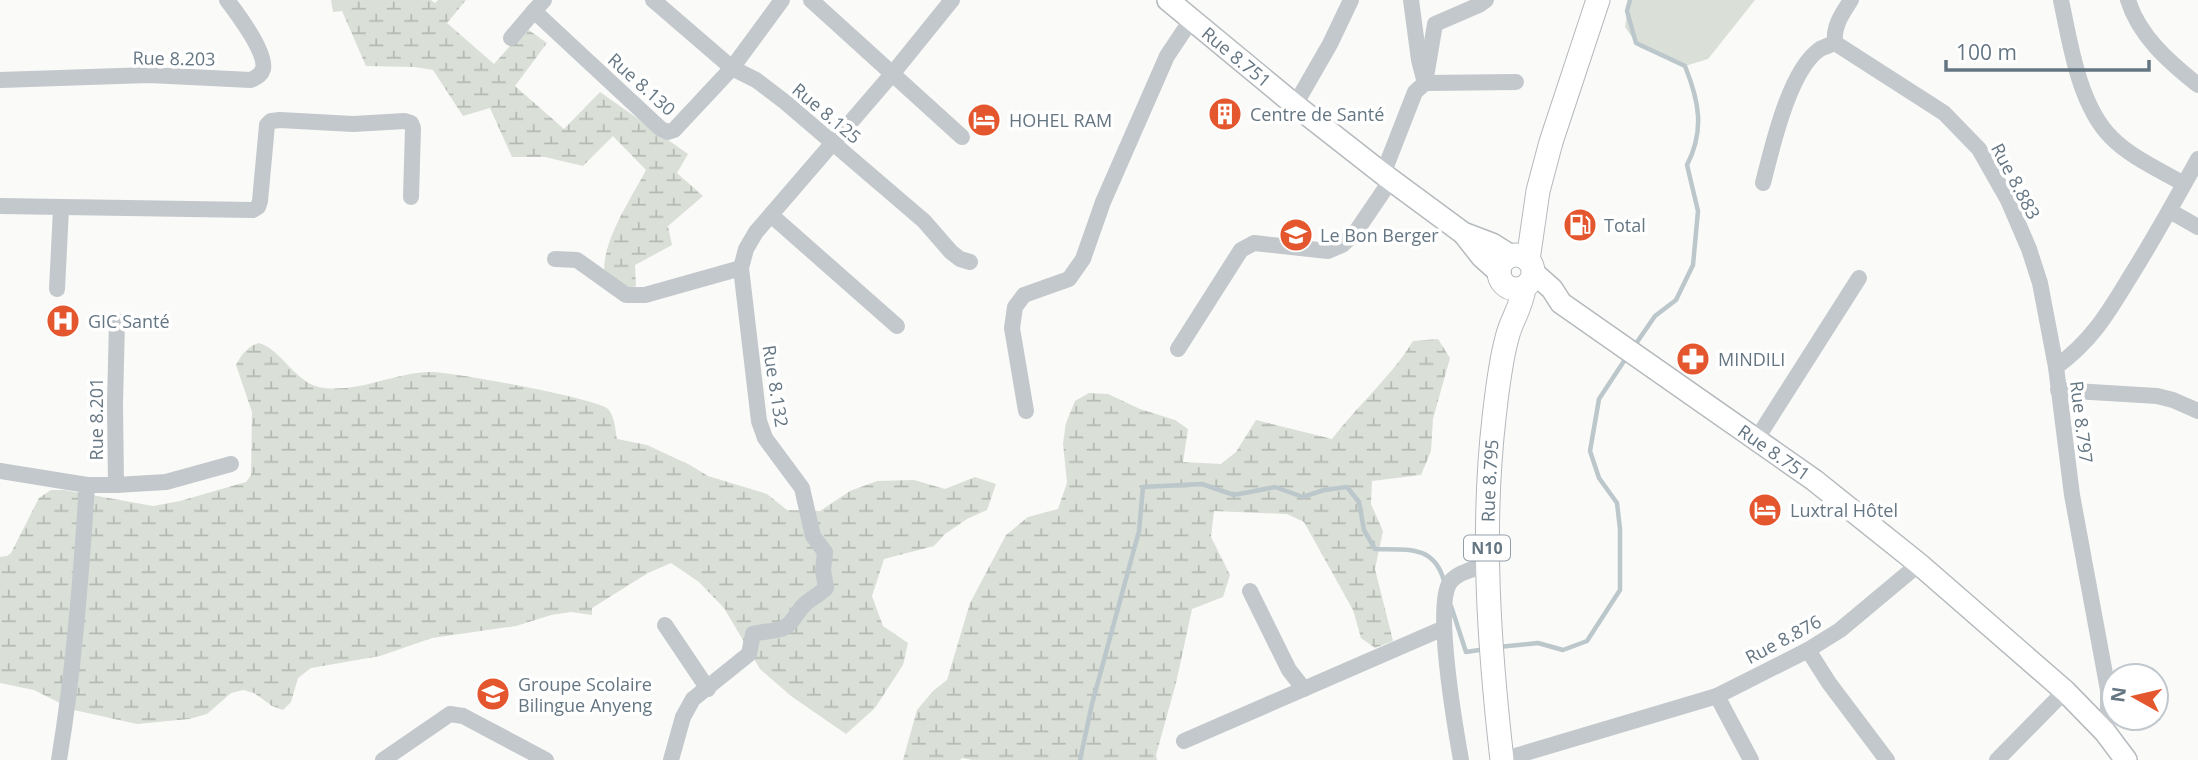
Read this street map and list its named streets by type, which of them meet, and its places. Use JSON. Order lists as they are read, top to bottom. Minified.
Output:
{"streets":{"highway":["Rue 8.795","N10"],"main road":["Rue 8.751"],"street":["Rue 8.203","Rue 8.130","Rue 8.125","Rue 8.883","Rue 8.132","Rue 8.201","Rue 8.797","Rue 8.876"]},"crossings":[["Rue 8.751","Rue 8.795"],["Rue 8.751","N10"],["Rue 8.751","Rue 8.876"],["Rue 8.130","Rue 8.125"],["Rue 8.125","Rue 8.132"],["Rue 8.883","Rue 8.797"],["Rue 8.795","N10"],["Rue 8.795","Rue 8.876"]],"places":{"building":["Centre de Santé"],"hotel":["HOHEL RAM","Luxtral Hôtel"],"fuel station":["Total"],"school or university":["Le Bon Berger","Groupe Scolaire Bilingue Anyeng"],"hospital":["GIC Santé"],"pharmacy":["MINDILI"]},"scale_bar":"100 m","north":"left"}
